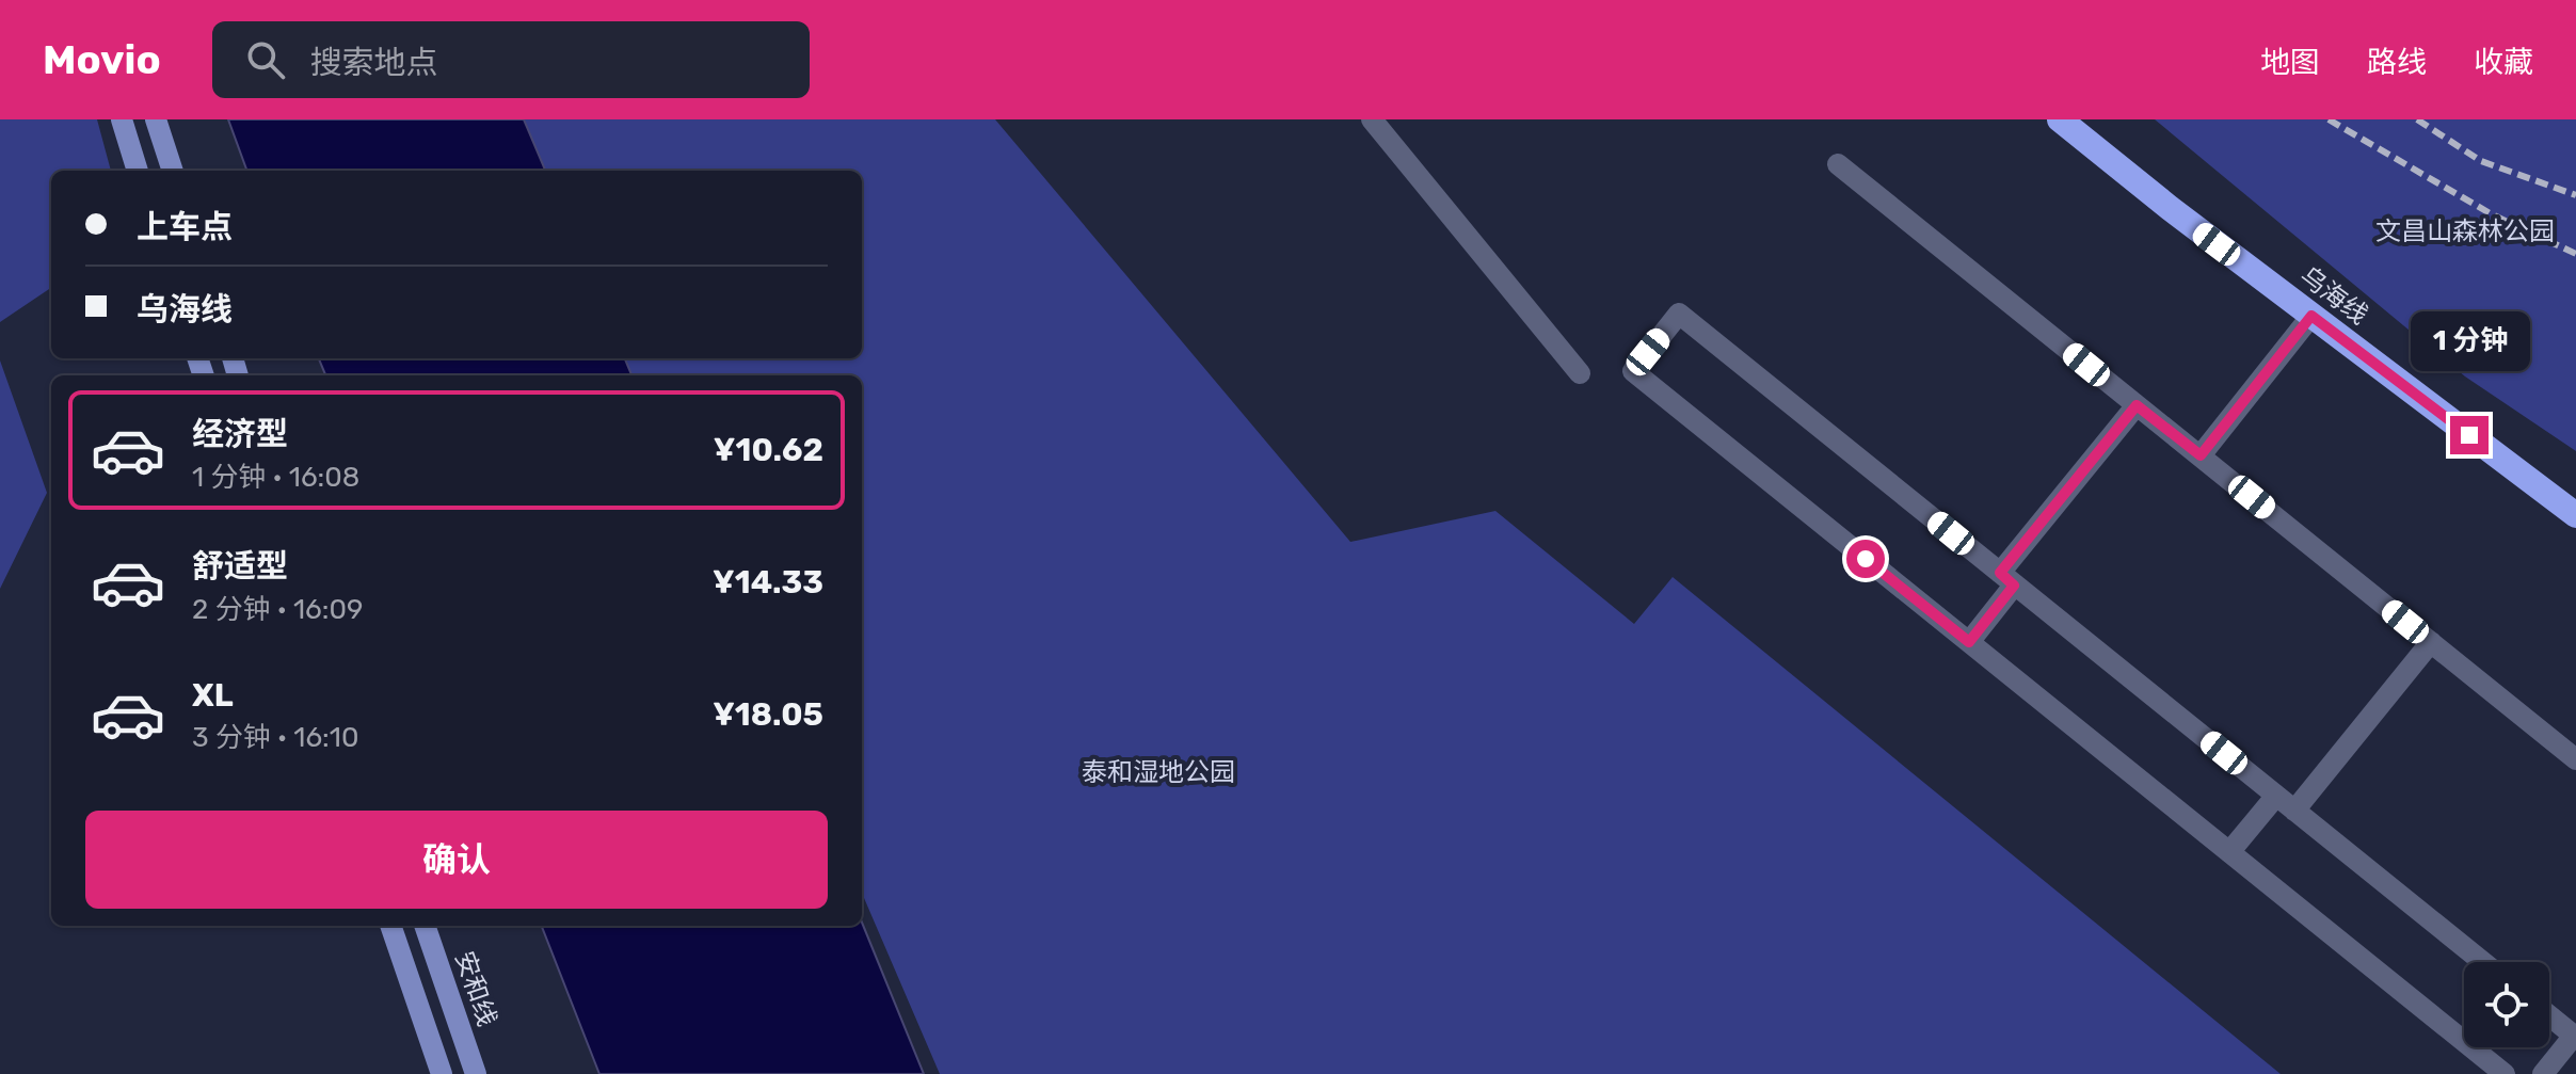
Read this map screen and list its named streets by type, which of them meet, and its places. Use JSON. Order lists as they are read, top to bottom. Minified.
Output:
{"streets":{"highway":["乌海线"],"main road":["安和线"]},"parks":["文昌山森林公园","泰和湿地公园"],"page":{"header":"Movio","search":"搜索地点","nav":["地图","路线","收藏"],"banner":["上车点","乌海线"],"bubble":"1 分钟","list":[{"name":"经济型","note":"1 分钟 · 16:08","value":"¥10.62"},{"name":"舒适型","note":"2 分钟 · 16:09","value":"¥14.33"},{"name":"XL","note":"3 分钟 · 16:10","value":"¥18.05"}],"buttons":"确认"}}
